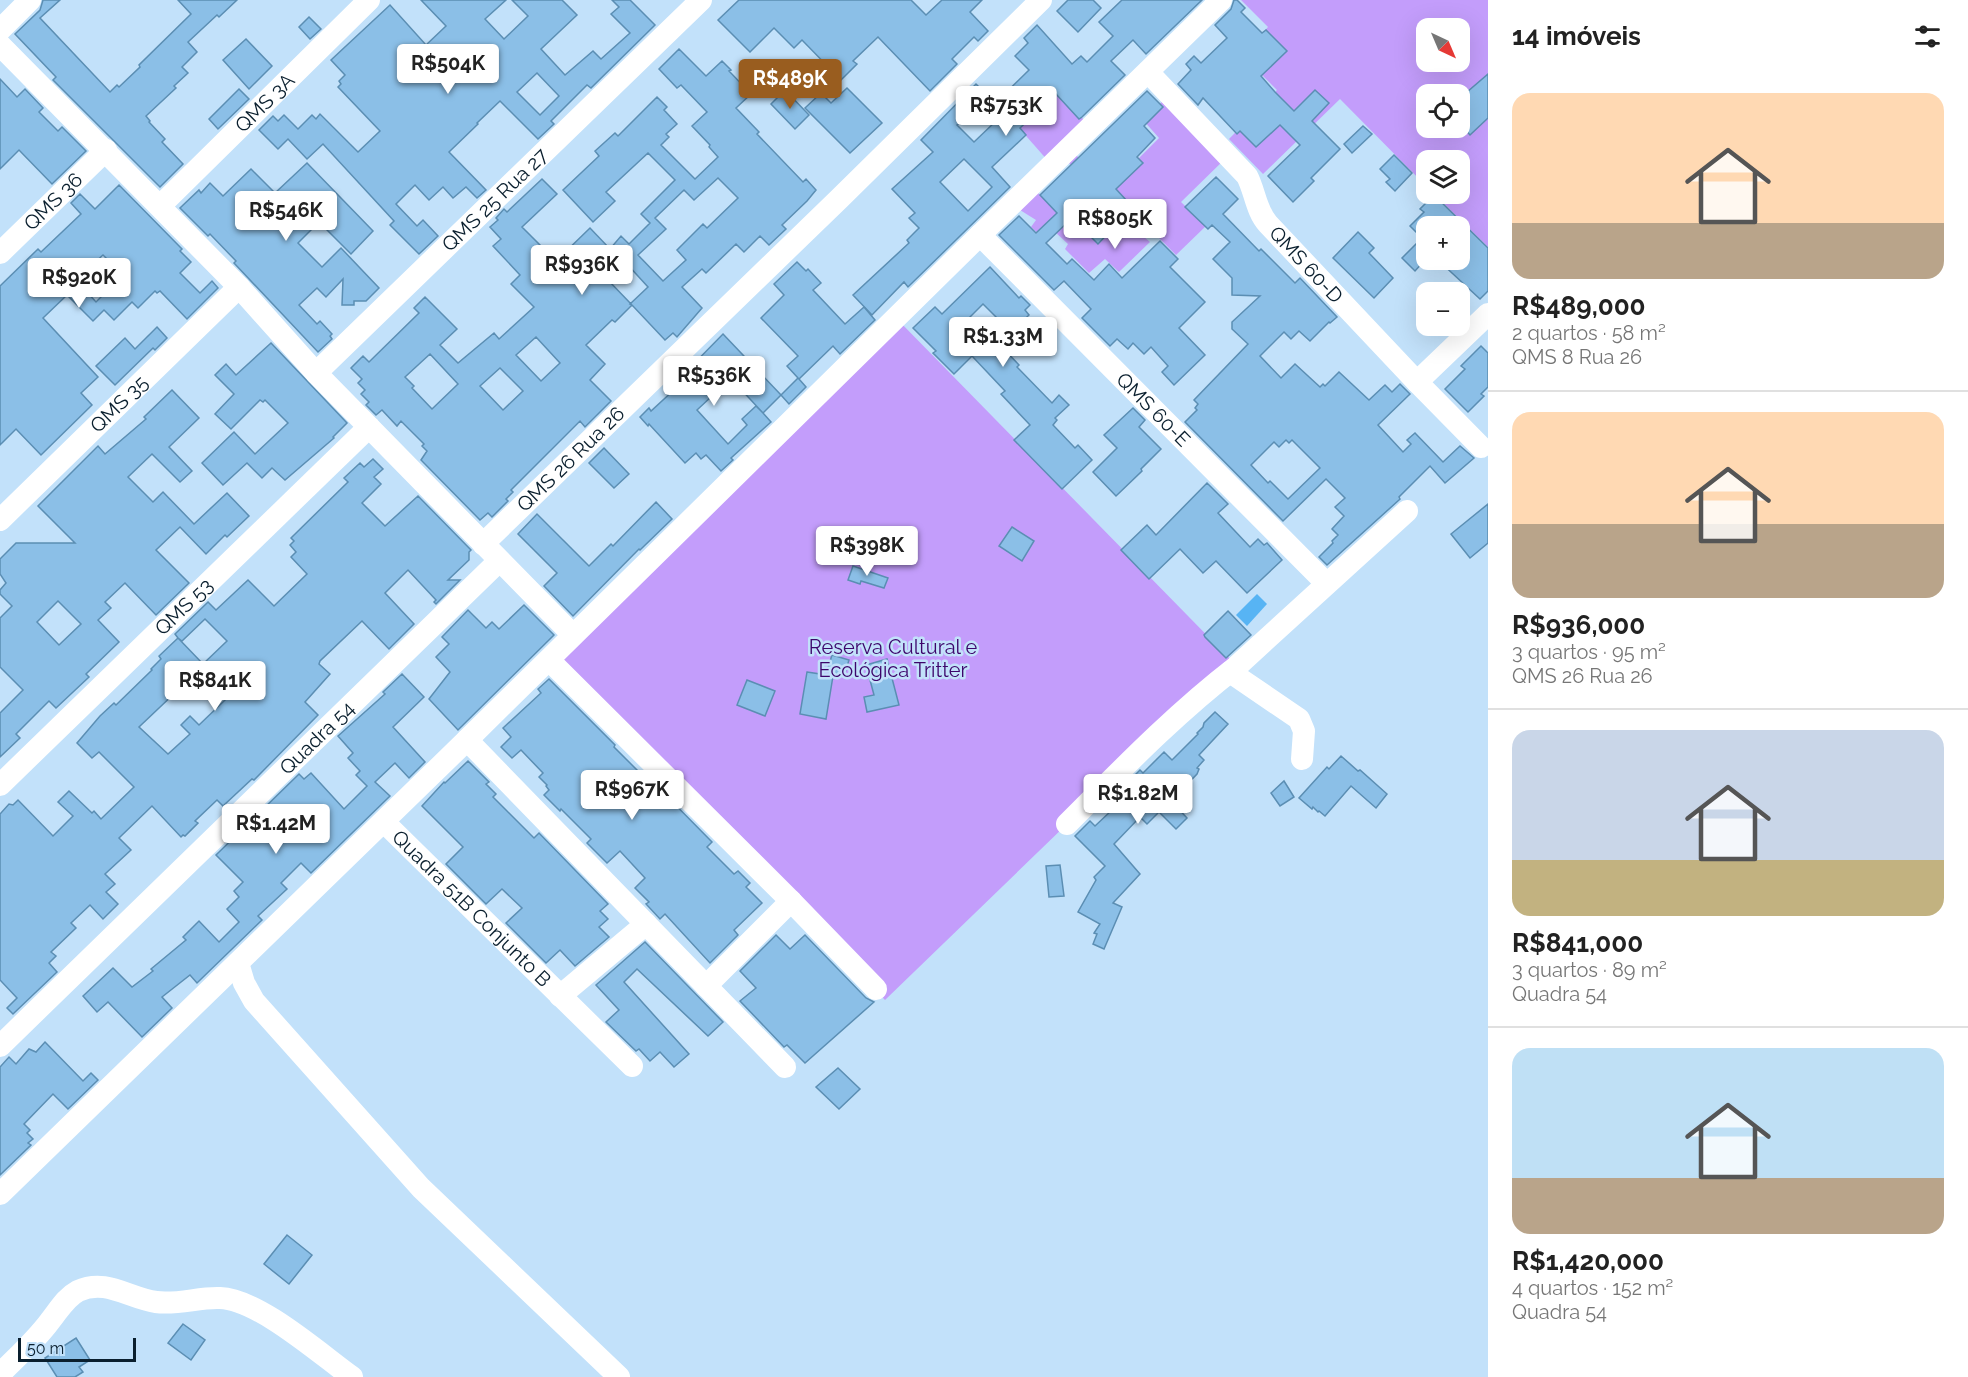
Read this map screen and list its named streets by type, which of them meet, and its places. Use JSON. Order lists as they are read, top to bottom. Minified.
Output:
{"streets":{"street":["QMS 3A","QMS 25 Rua 27","QMS 36","QMS 60-D","QMS 35","QMS 60-E","QMS 26 Rua 26","QMS 53","Quadra 54","Quadra 51B Conjunto B"]},"parks":["Reserva Cultural e Ecológica Tritter"],"scale_bar":"50 m","north":"bottom right","page":{"heading":"14 imóveis","map_buttons":["+","−"],"price":["R$504K","R$489K","R$753K","R$546K","R$805K","R$936K","R$920K","R$1.33M","R$536K","R$398K","R$841K","R$967K","R$1.82M","R$1.42M"],"list":[{"name":"R$489,000","note":"2 quartos · 58 m² · QMS 8 Rua 26"},{"name":"R$936,000","note":"3 quartos · 95 m² · QMS 26 Rua 26"},{"name":"R$841,000","note":"3 quartos · 89 m² · Quadra 54"},{"name":"R$1,420,000","note":"4 quartos · 152 m² · Quadra 54"}],"scale":"50 m"}}
